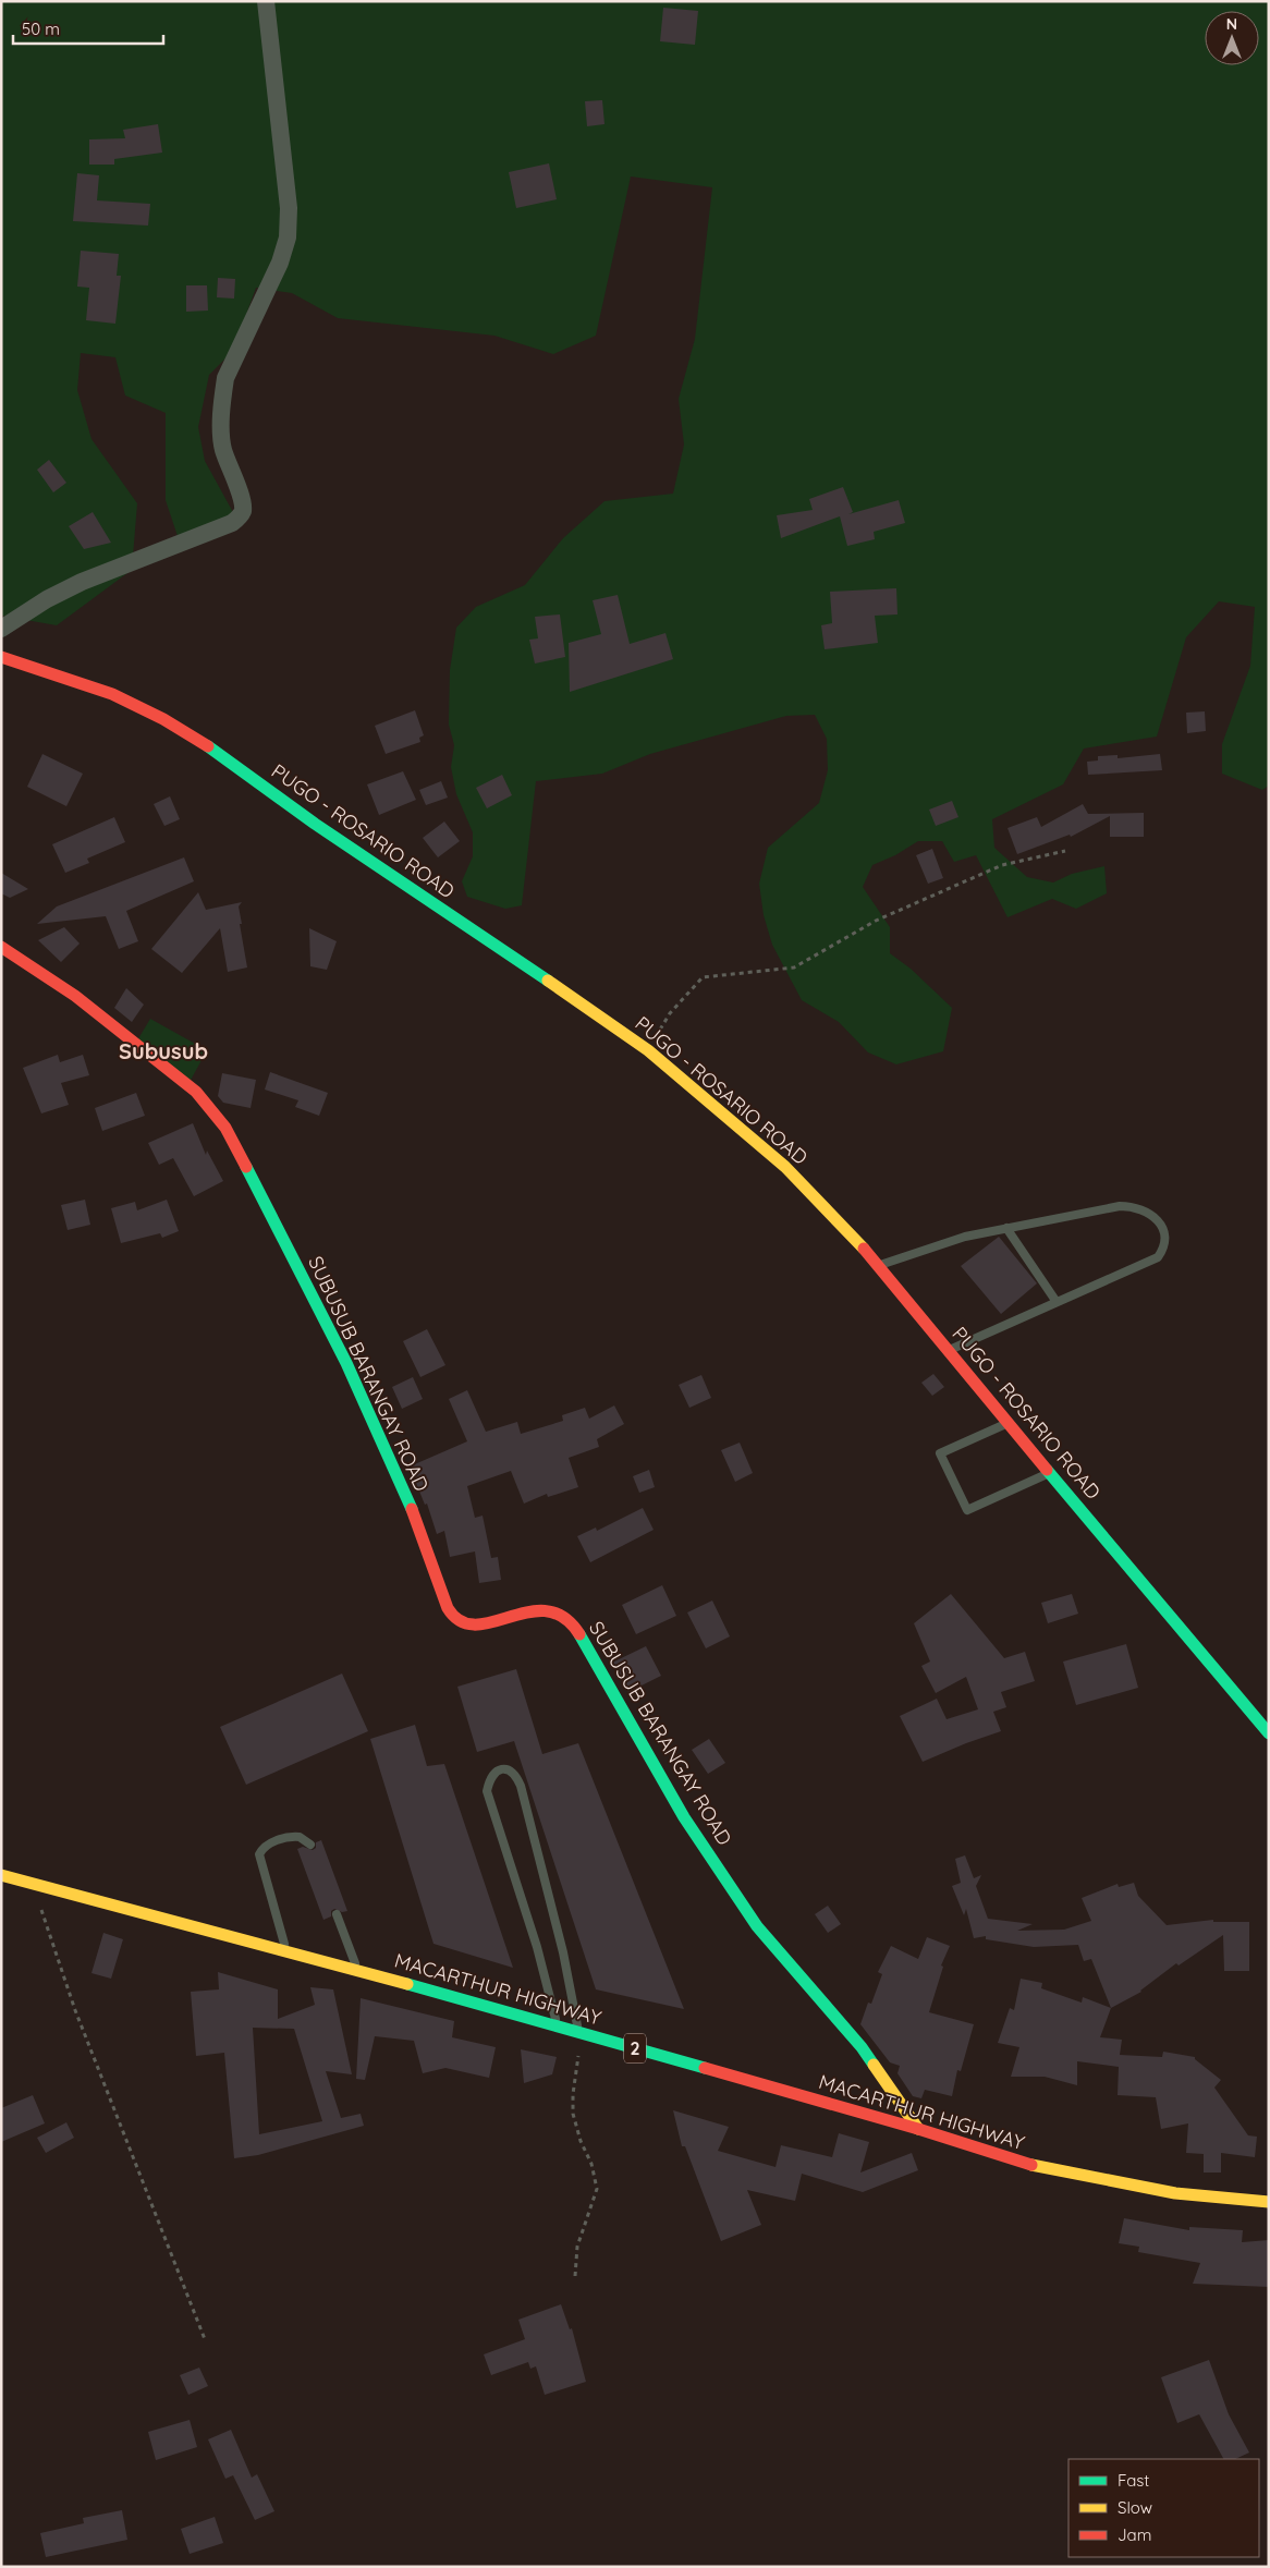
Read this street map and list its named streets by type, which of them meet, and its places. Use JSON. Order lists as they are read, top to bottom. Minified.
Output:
{"streets":{"main road":["PUGO - ROSARIO ROAD","SUBUSUB BARANGAY ROAD","MACARTHUR HIGHWAY","2"]},"crossings":[["SUBUSUB BARANGAY ROAD","MACARTHUR HIGHWAY"]],"districts":["Subusub"],"legend":["Fast","Slow","Jam"],"scale_bar":"50 m","north":"top"}
